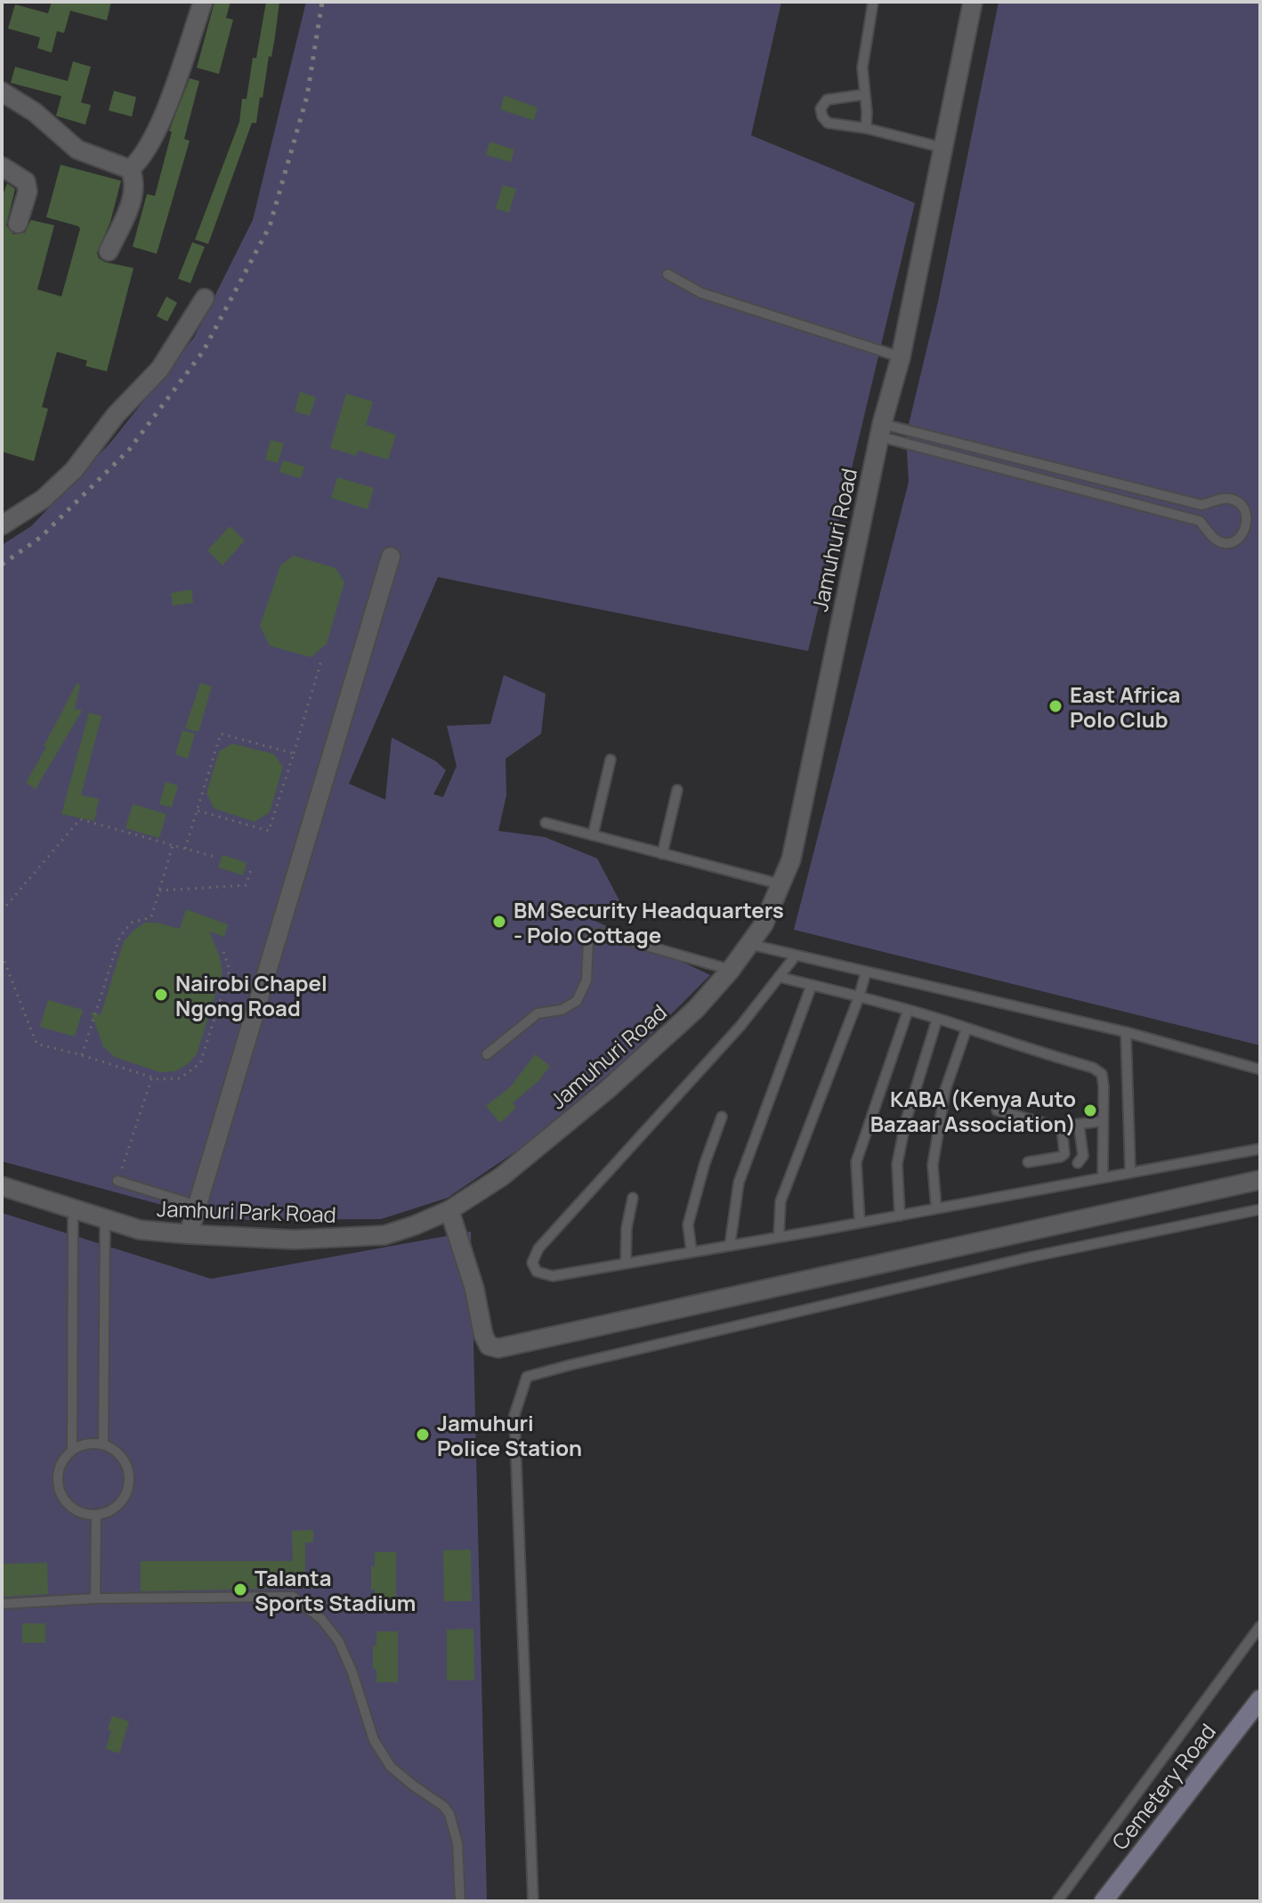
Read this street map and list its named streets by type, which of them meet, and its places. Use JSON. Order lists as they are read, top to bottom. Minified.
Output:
{"streets":{"street":["Jamuhuri Road","Jamhuri Park Road","Cemetery Road"]},"crossings":[["Jamuhuri Road","Jamhuri Park Road"]],"places":["East Africa Polo Club","BM Security Headquarters - Polo Cottage","Nairobi Chapel Ngong Road","KABA (Kenya Auto Bazaar Association)","Jamuhuri Police Station","Talanta Sports Stadium"]}
